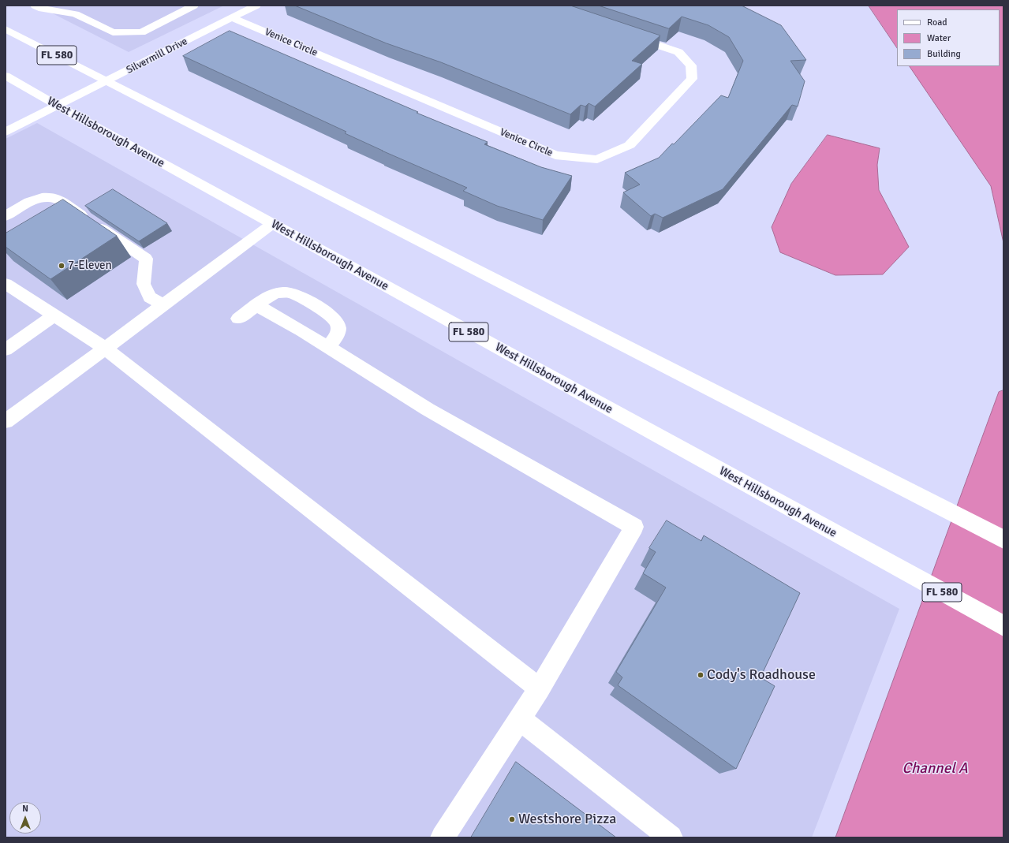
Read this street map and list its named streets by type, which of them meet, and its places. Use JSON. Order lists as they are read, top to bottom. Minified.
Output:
{"streets":{"main road":["Venice Circle","FL 580","Silvermill Drive","West Hillsborough Avenue"]},"crossings":[["Venice Circle","Silvermill Drive"],["FL 580","Silvermill Drive"],["Silvermill Drive","West Hillsborough Avenue"]],"water":["Channel A"],"places":["7-Eleven","Cody's Roadhouse","Westshore Pizza"],"legend":["Road","Water","Building"],"north":"top"}
